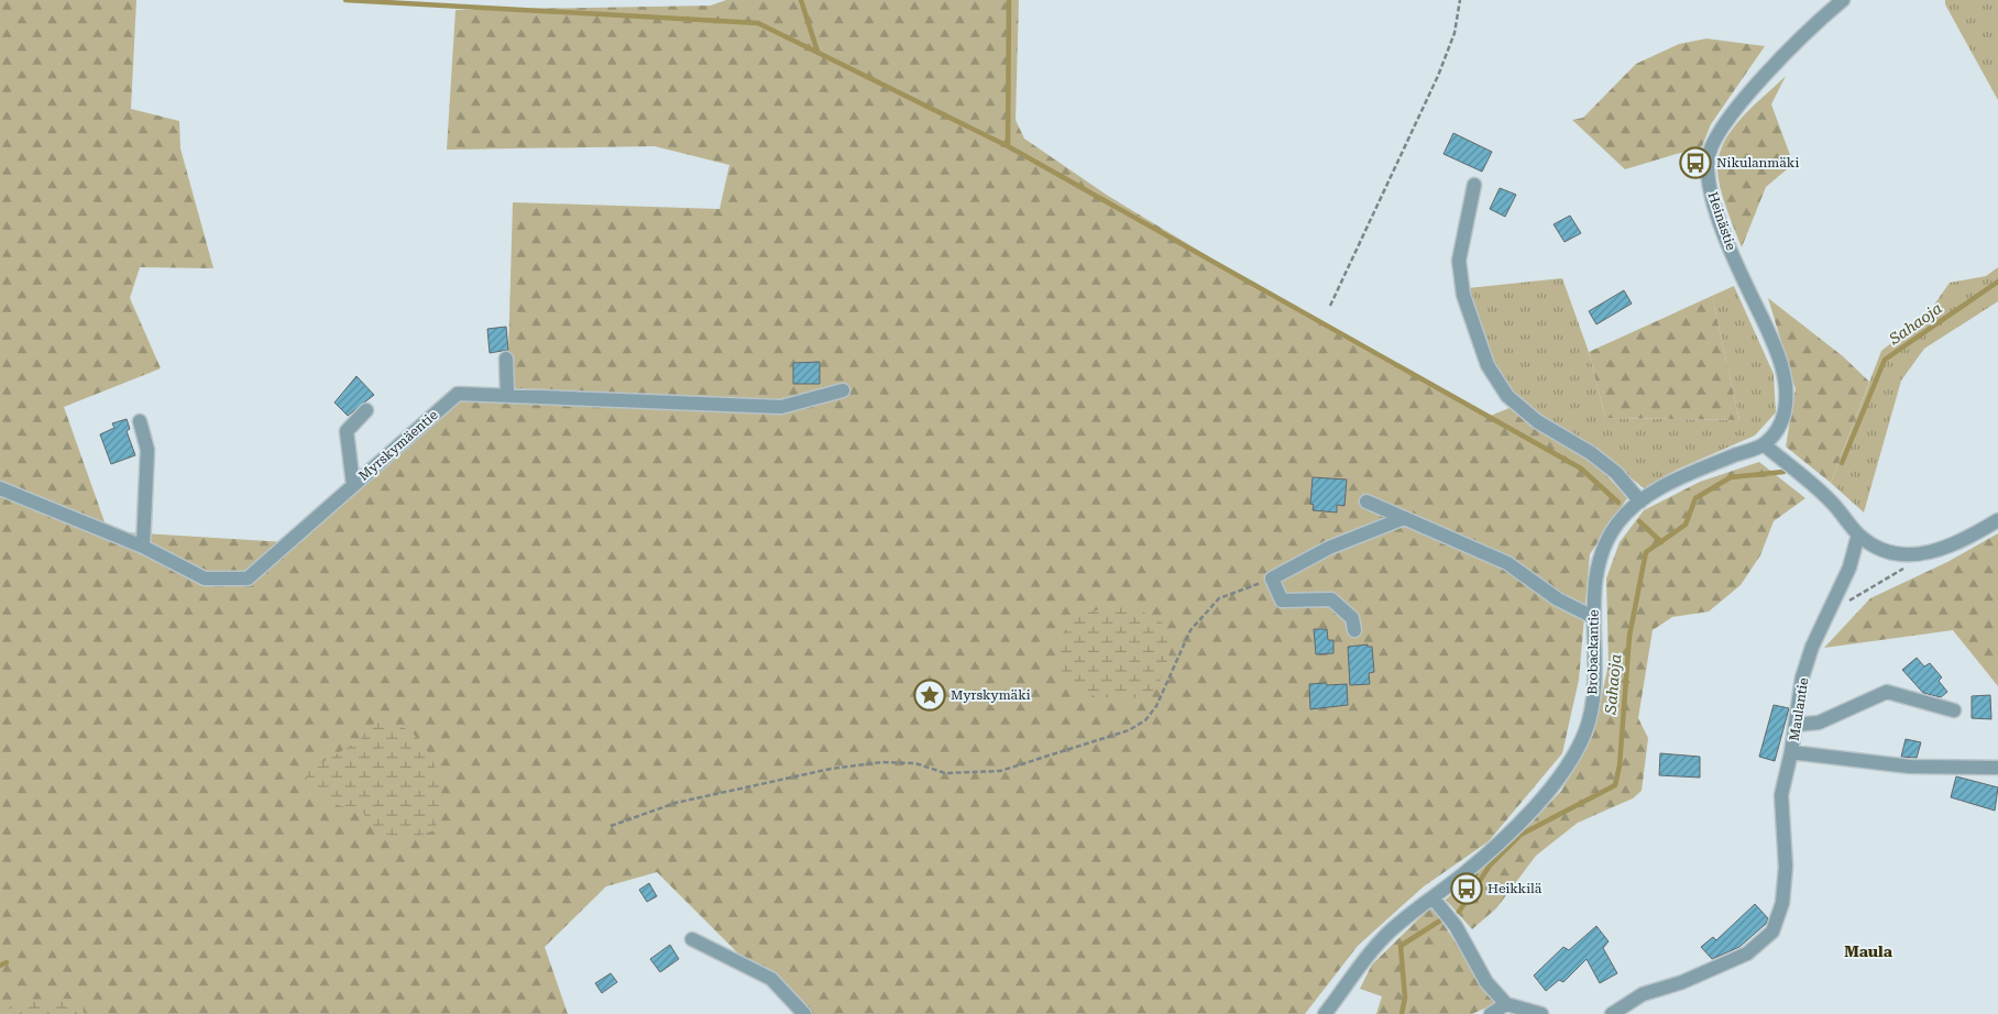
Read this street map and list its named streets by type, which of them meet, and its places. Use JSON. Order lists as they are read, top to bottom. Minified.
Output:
{"streets":{"street":["Heinästie","Myrskymäentie","Brobackantie","Maulantie"]},"crossings":[["Heinästie","Brobackantie"]],"districts":["Maula"],"water":["Sahaoja"],"places":{"bus stop":["Nikulanmäki","Heikkilä"],"place":["Myrskymäki"]}}
